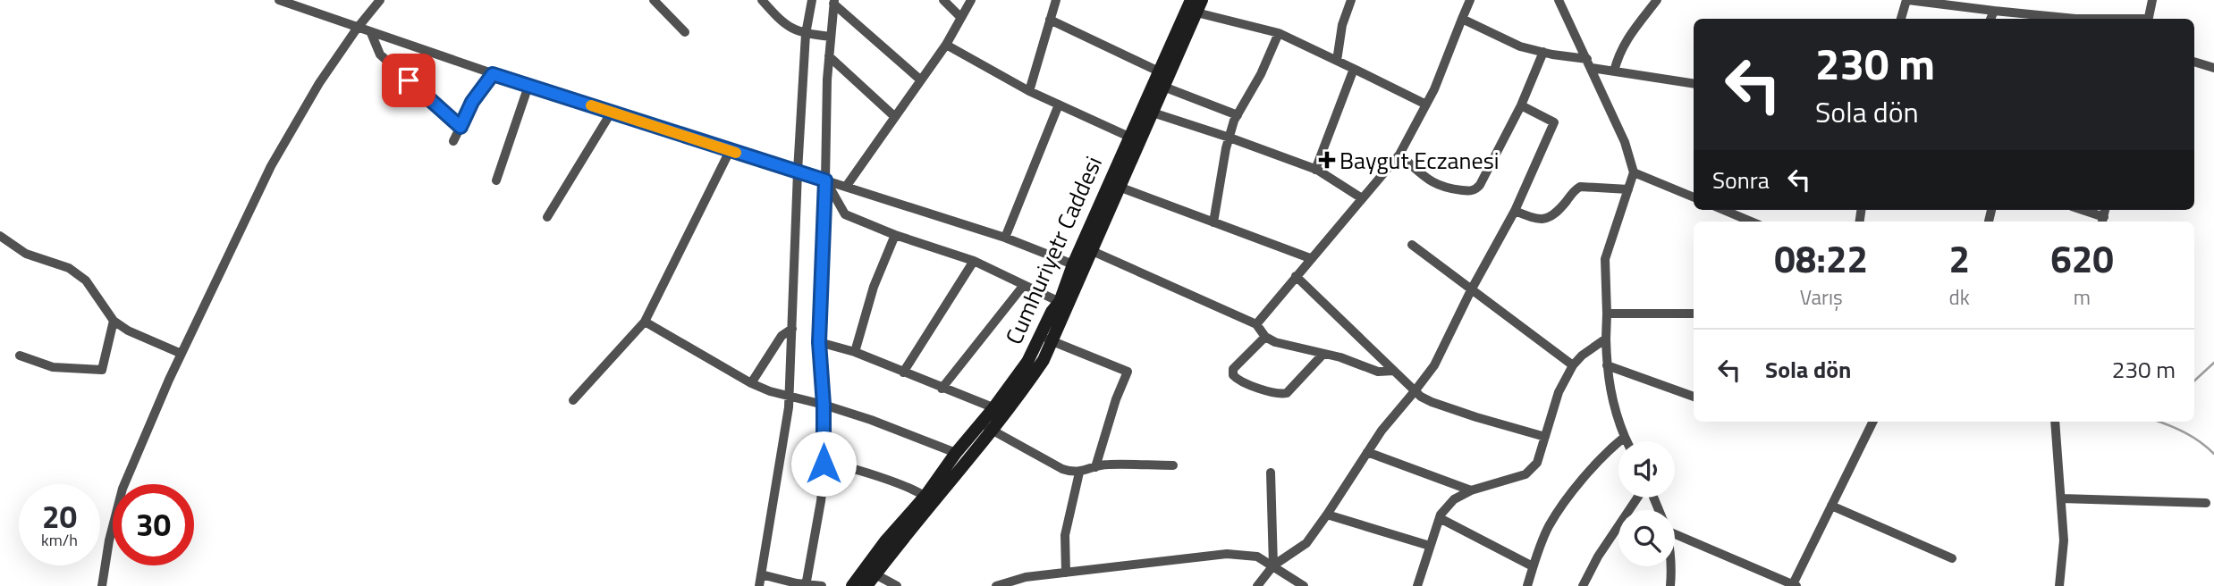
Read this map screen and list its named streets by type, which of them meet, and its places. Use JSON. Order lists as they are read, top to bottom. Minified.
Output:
{"streets":{"main road":["Cumhuriyetr Caddesi"]},"places":{"health":["Baygut Eczanesi"]},"page":{"turn":["230 m","Sola dön"],"then":"Sonra","eta":["08:22","Varış","2","dk","620","m"],"list":[{"name":"Sola dön","value":"230 m"}],"speed":"20 km/h","limit":"30"}}
